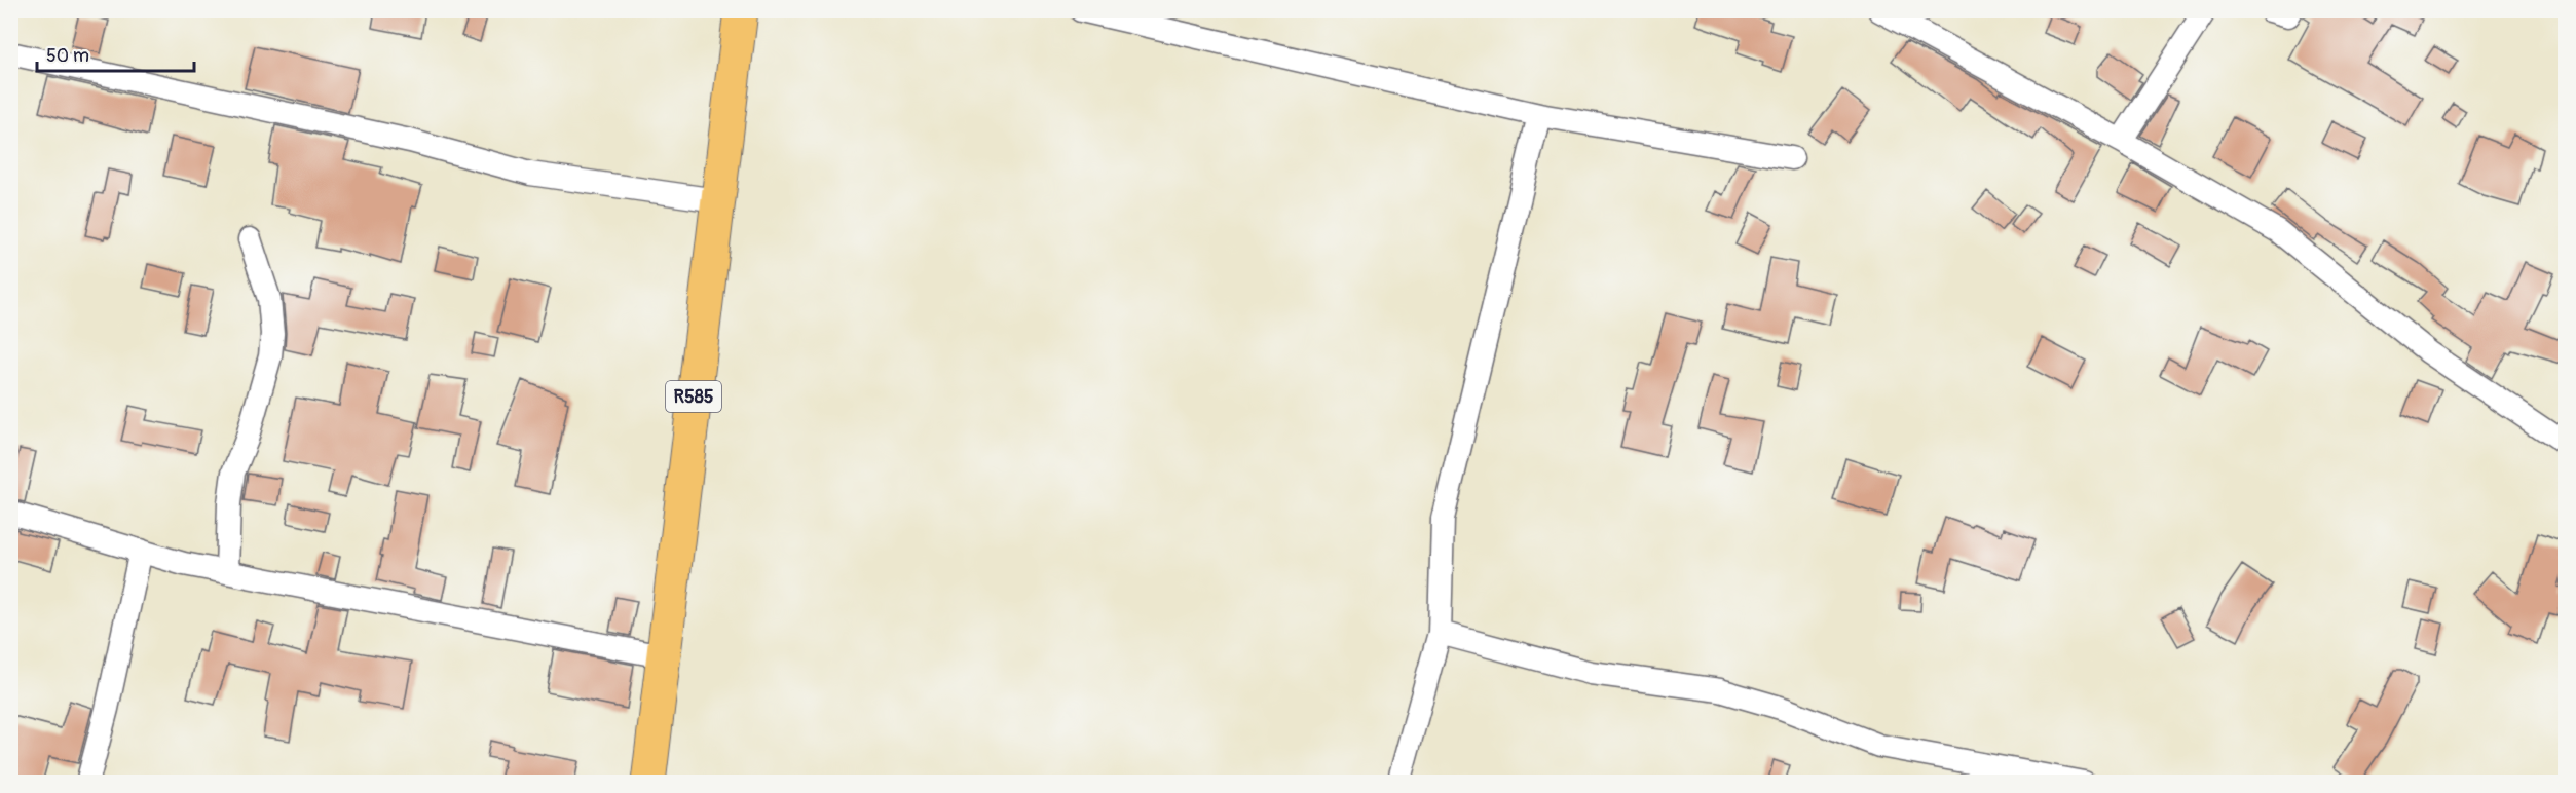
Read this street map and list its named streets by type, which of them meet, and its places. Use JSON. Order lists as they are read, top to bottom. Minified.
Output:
{"streets":{"main road":["R585"]},"scale_bar":"50 m"}
